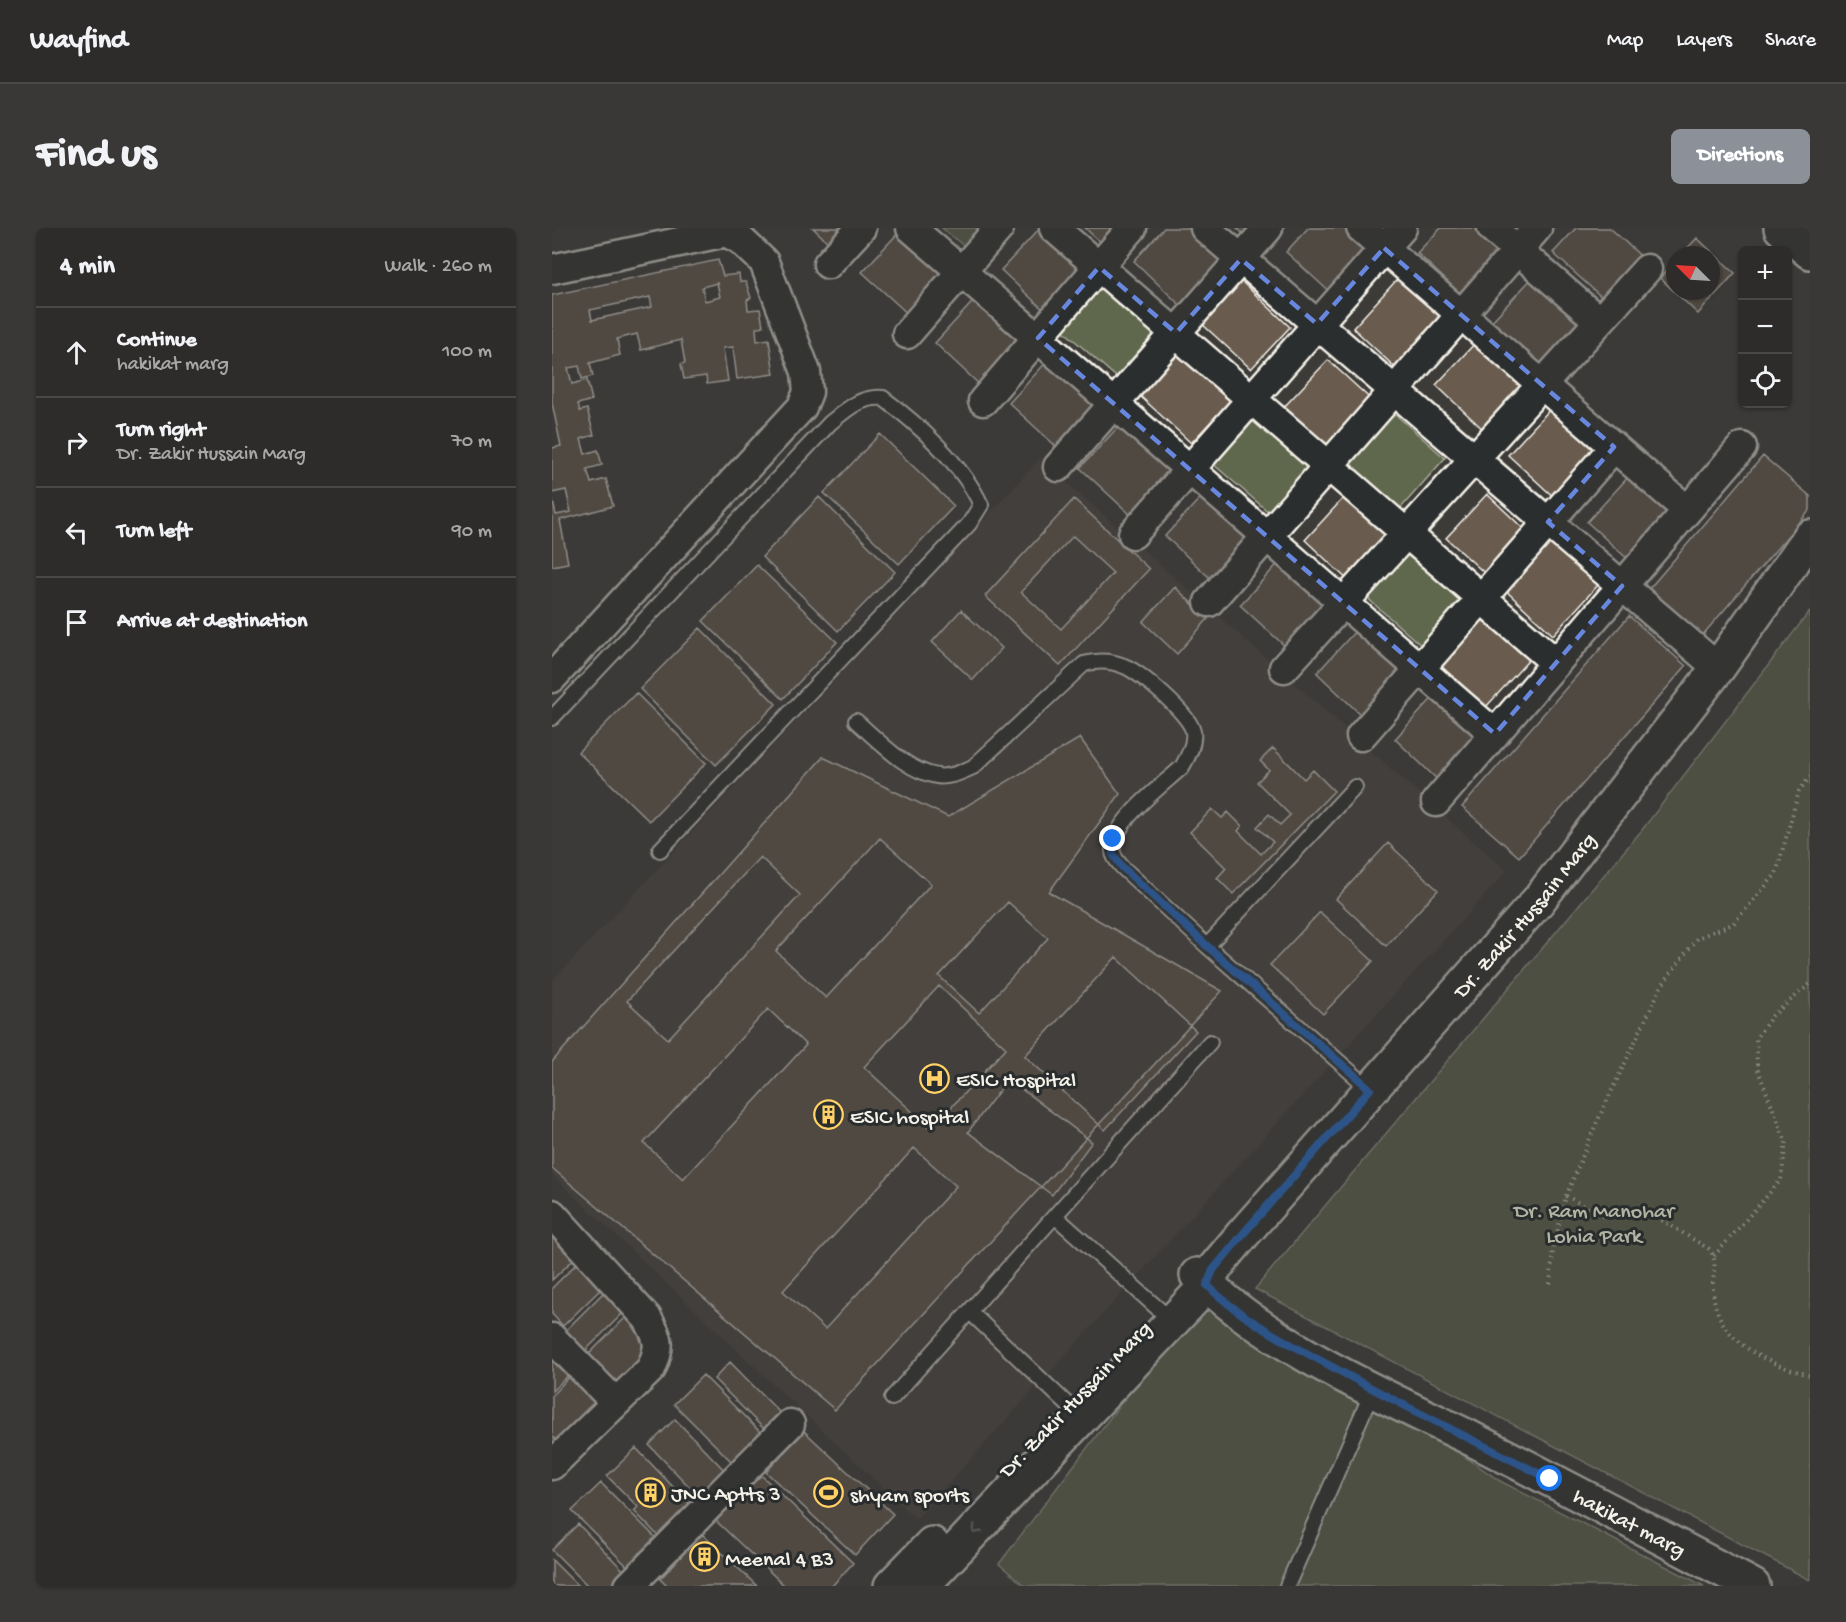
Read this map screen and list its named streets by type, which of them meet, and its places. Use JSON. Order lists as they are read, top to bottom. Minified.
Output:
{"streets":{"street":["Dr. Zakir Hussain Marg","hakikat marg"]},"crossings":[["Dr. Zakir Hussain Marg","hakikat marg"]],"parks":["Dr. Ram Manohar Lohia Park"],"places":{"hospital":["ESIC Hospital"],"building":["ESIC hospital","JNC Aptts 3","Meenal 4 B3"],"sports":["shyam sports"]},"north":"top left","page":{"header":"Wayfind","nav":["Map","Layers","Share"],"buttons":"Directions","title":"Find us","heading":["4 min","Walk · 260 m"],"map_buttons":["+","−"],"list":[["Continue","hakikat marg","100 m"],["Turn right","Dr. Zakir Hussain Marg","70 m"],["Turn left","90 m"],"Arrive at destination"]}}
